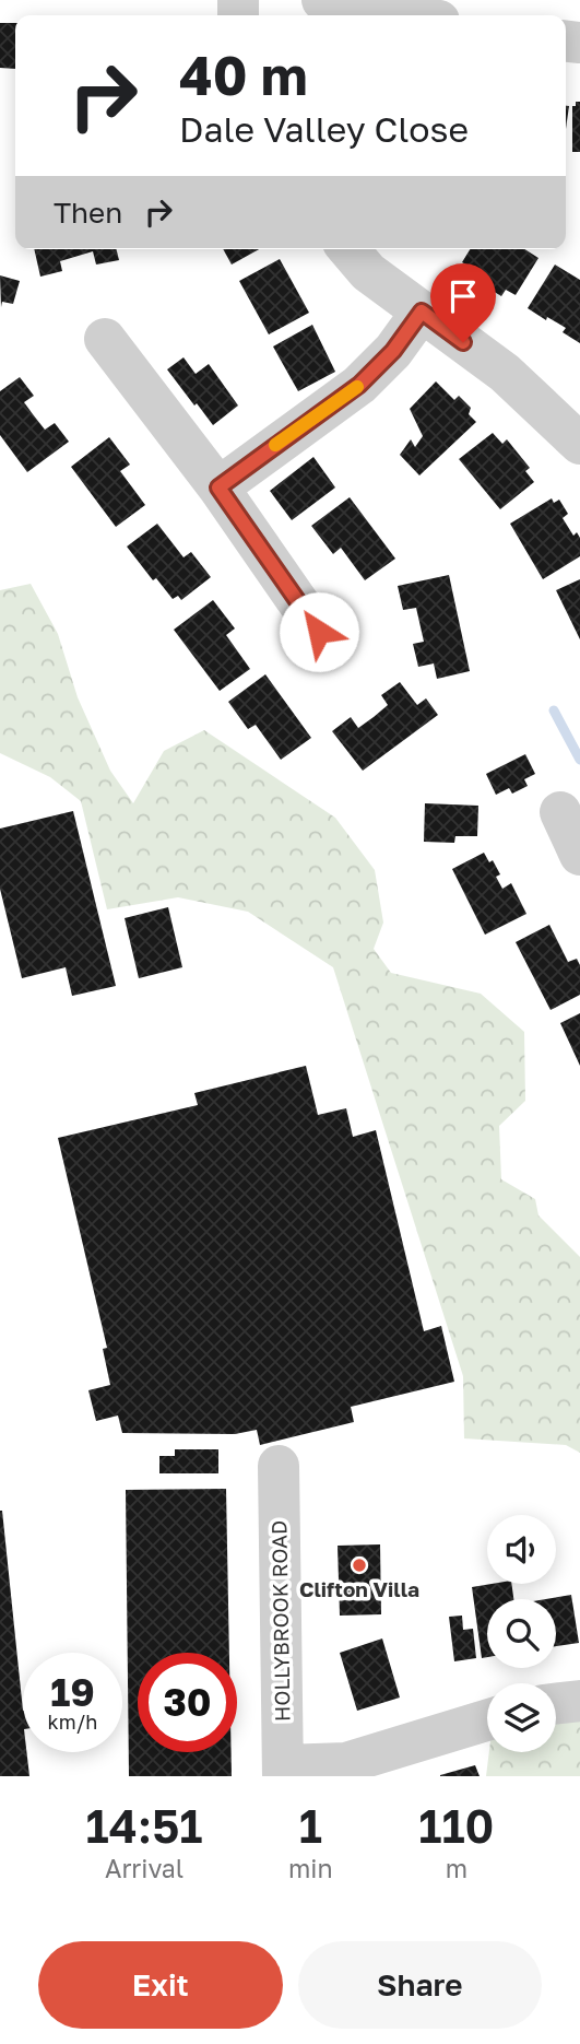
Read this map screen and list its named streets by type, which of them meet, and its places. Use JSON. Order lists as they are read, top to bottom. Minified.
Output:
{"streets":{"street":["HOLLYBROOK ROAD"]},"places":["Clifton Villa"],"page":{"turn":["40 m","Dale Valley Close"],"then":"Then","speed":"19 km/h","limit":"30","eta":["14:51","Arrival","1","min","110","m"],"buttons":["Exit","Share"]}}
